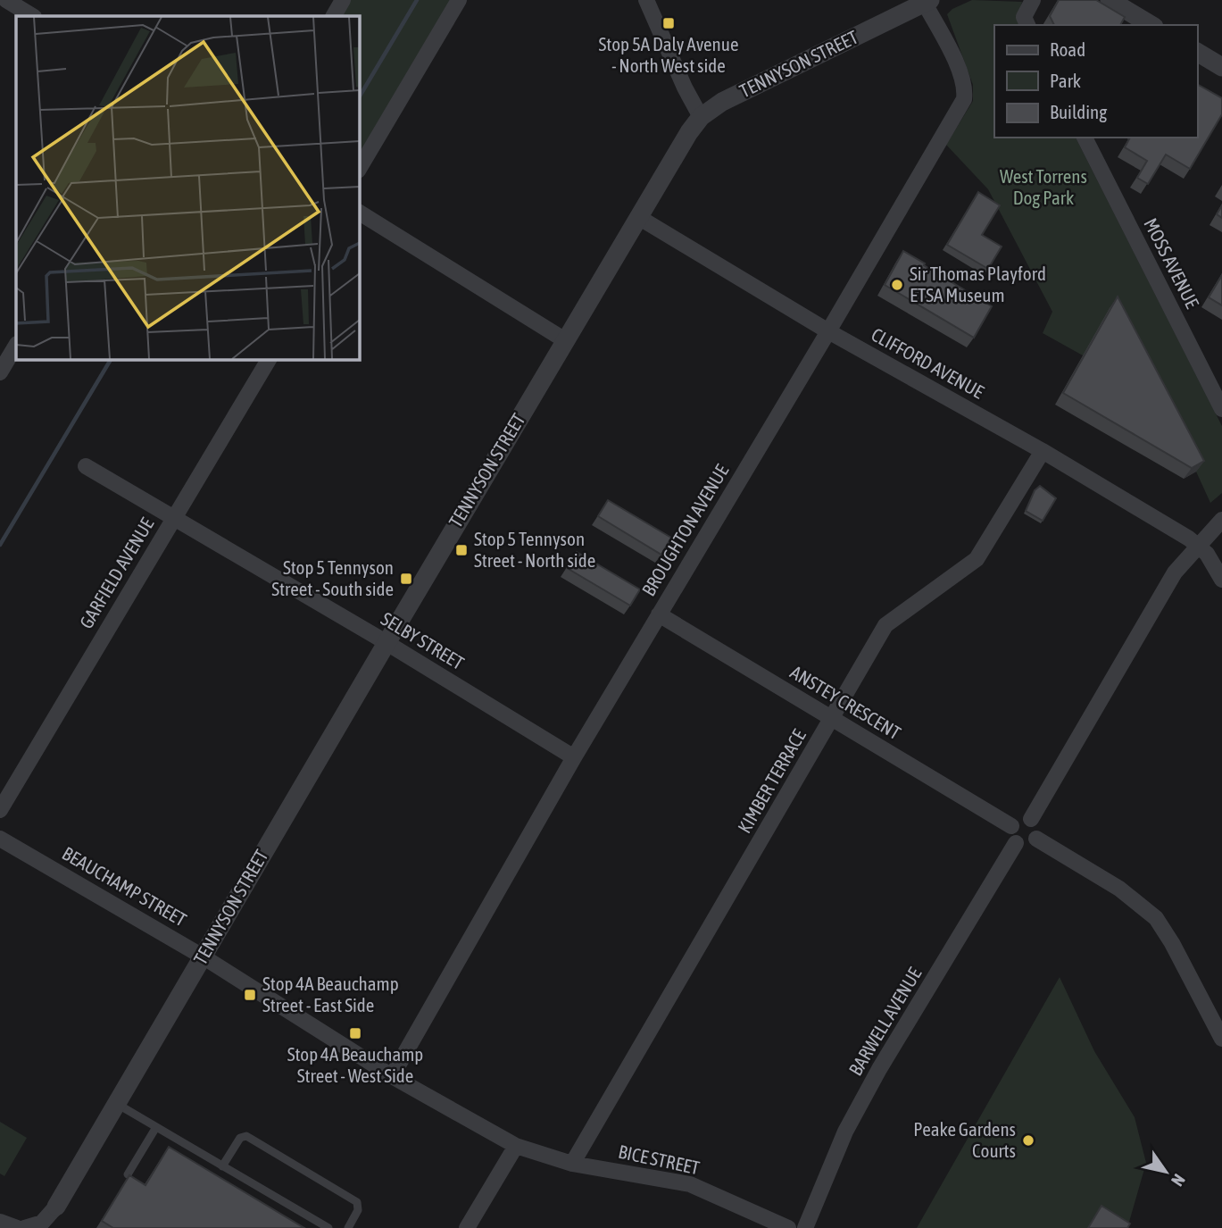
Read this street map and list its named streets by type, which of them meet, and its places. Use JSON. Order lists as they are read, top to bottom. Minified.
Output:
{"streets":{"street":["TENNYSON STREET","MOSS AVENUE","CLIFFORD AVENUE","BROUGHTON AVENUE","GARFIELD AVENUE","SELBY STREET","ANSTEY CRESCENT","KIMBER TERRACE","BEAUCHAMP STREET","BARWELL AVENUE","BICE STREET"]},"crossings":[["TENNYSON STREET","CLIFFORD AVENUE"],["TENNYSON STREET","BROUGHTON AVENUE"],["TENNYSON STREET","SELBY STREET"],["TENNYSON STREET","BEAUCHAMP STREET"],["CLIFFORD AVENUE","BROUGHTON AVENUE"],["CLIFFORD AVENUE","KIMBER TERRACE"],["BROUGHTON AVENUE","SELBY STREET"],["BROUGHTON AVENUE","ANSTEY CRESCENT"],["BROUGHTON AVENUE","BEAUCHAMP STREET"],["GARFIELD AVENUE","SELBY STREET"],["ANSTEY CRESCENT","KIMBER TERRACE"],["ANSTEY CRESCENT","BARWELL AVENUE"],["KIMBER TERRACE","BICE STREET"],["BEAUCHAMP STREET","BICE STREET"]],"parks":["West Torrens Dog Park"],"places":{"transit":["Stop 5A Daly Avenue - North West side","Stop 5 Tennyson Street - North side","Stop 5 Tennyson Street - South side","Stop 4A Beauchamp Street - East Side","Stop 4A Beauchamp Street - West Side"],"other":["Sir Thomas Playford ETSA Museum","Peake Gardens Courts"]},"legend":["Road","Park","Building"],"north":"bottom right"}
